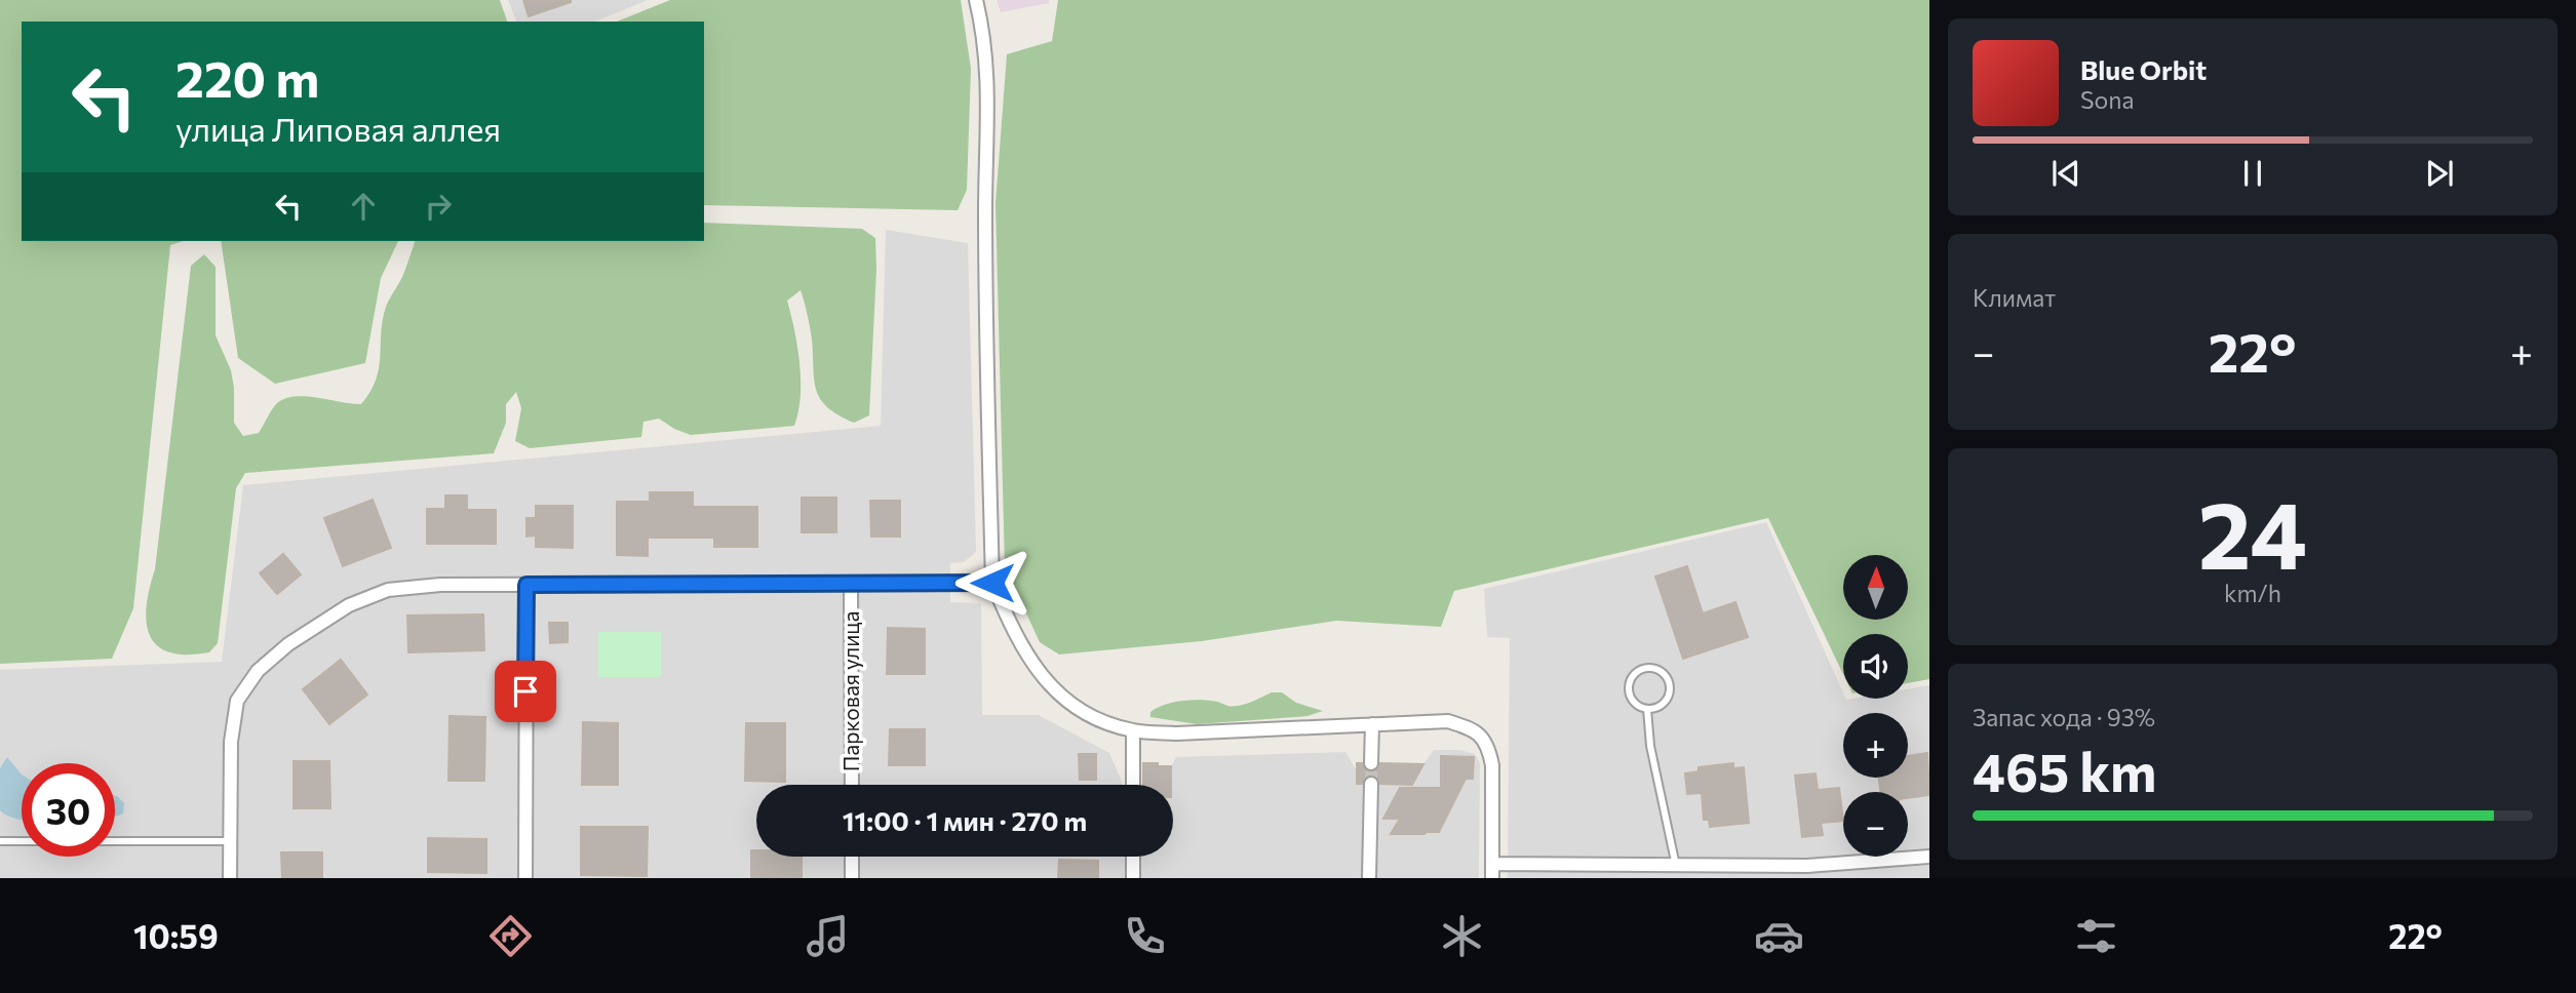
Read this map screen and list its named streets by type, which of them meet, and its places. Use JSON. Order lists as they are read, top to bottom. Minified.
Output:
{"streets":{"street":["Парковая улица"]},"north":"top","page":{"turn":["220 m","улица Липовая аллея"],"song":["Blue Orbit","Sona"],"tile":["Климат",["24","km/h"],["Запас хода · 93%","465 km"]],"heat":["−","22°","+"],"map_buttons":["+","−"],"limit":"30","trip":"11:00 · 1 мин · 270 m","tabs":["10:59","22°"]}}
